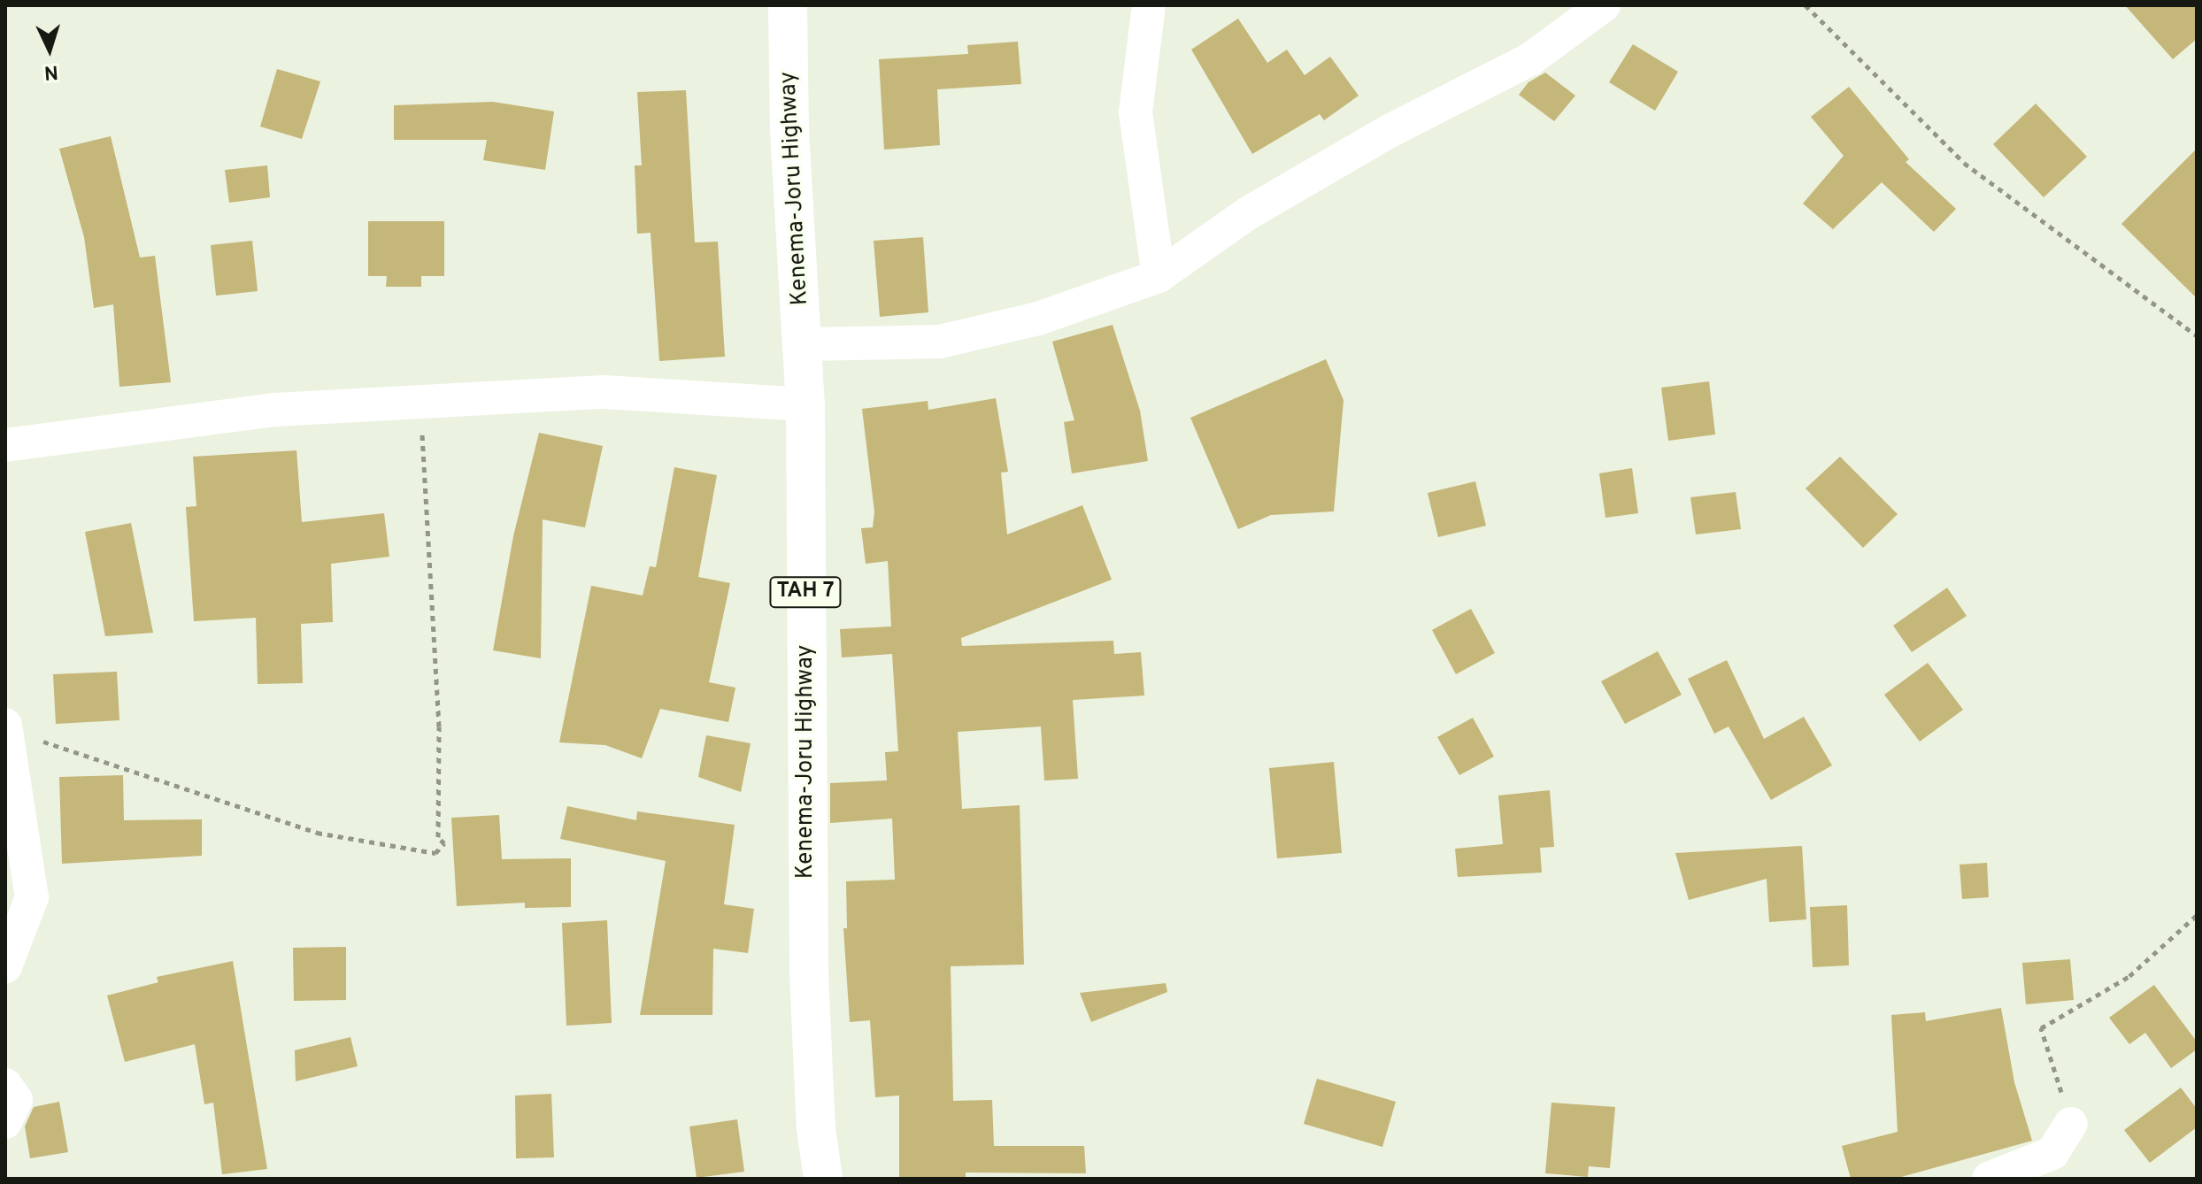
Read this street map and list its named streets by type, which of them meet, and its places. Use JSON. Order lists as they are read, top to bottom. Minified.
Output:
{"streets":{"highway":["Kenema-Joru Highway","TAH 7"]},"north":"bottom"}
